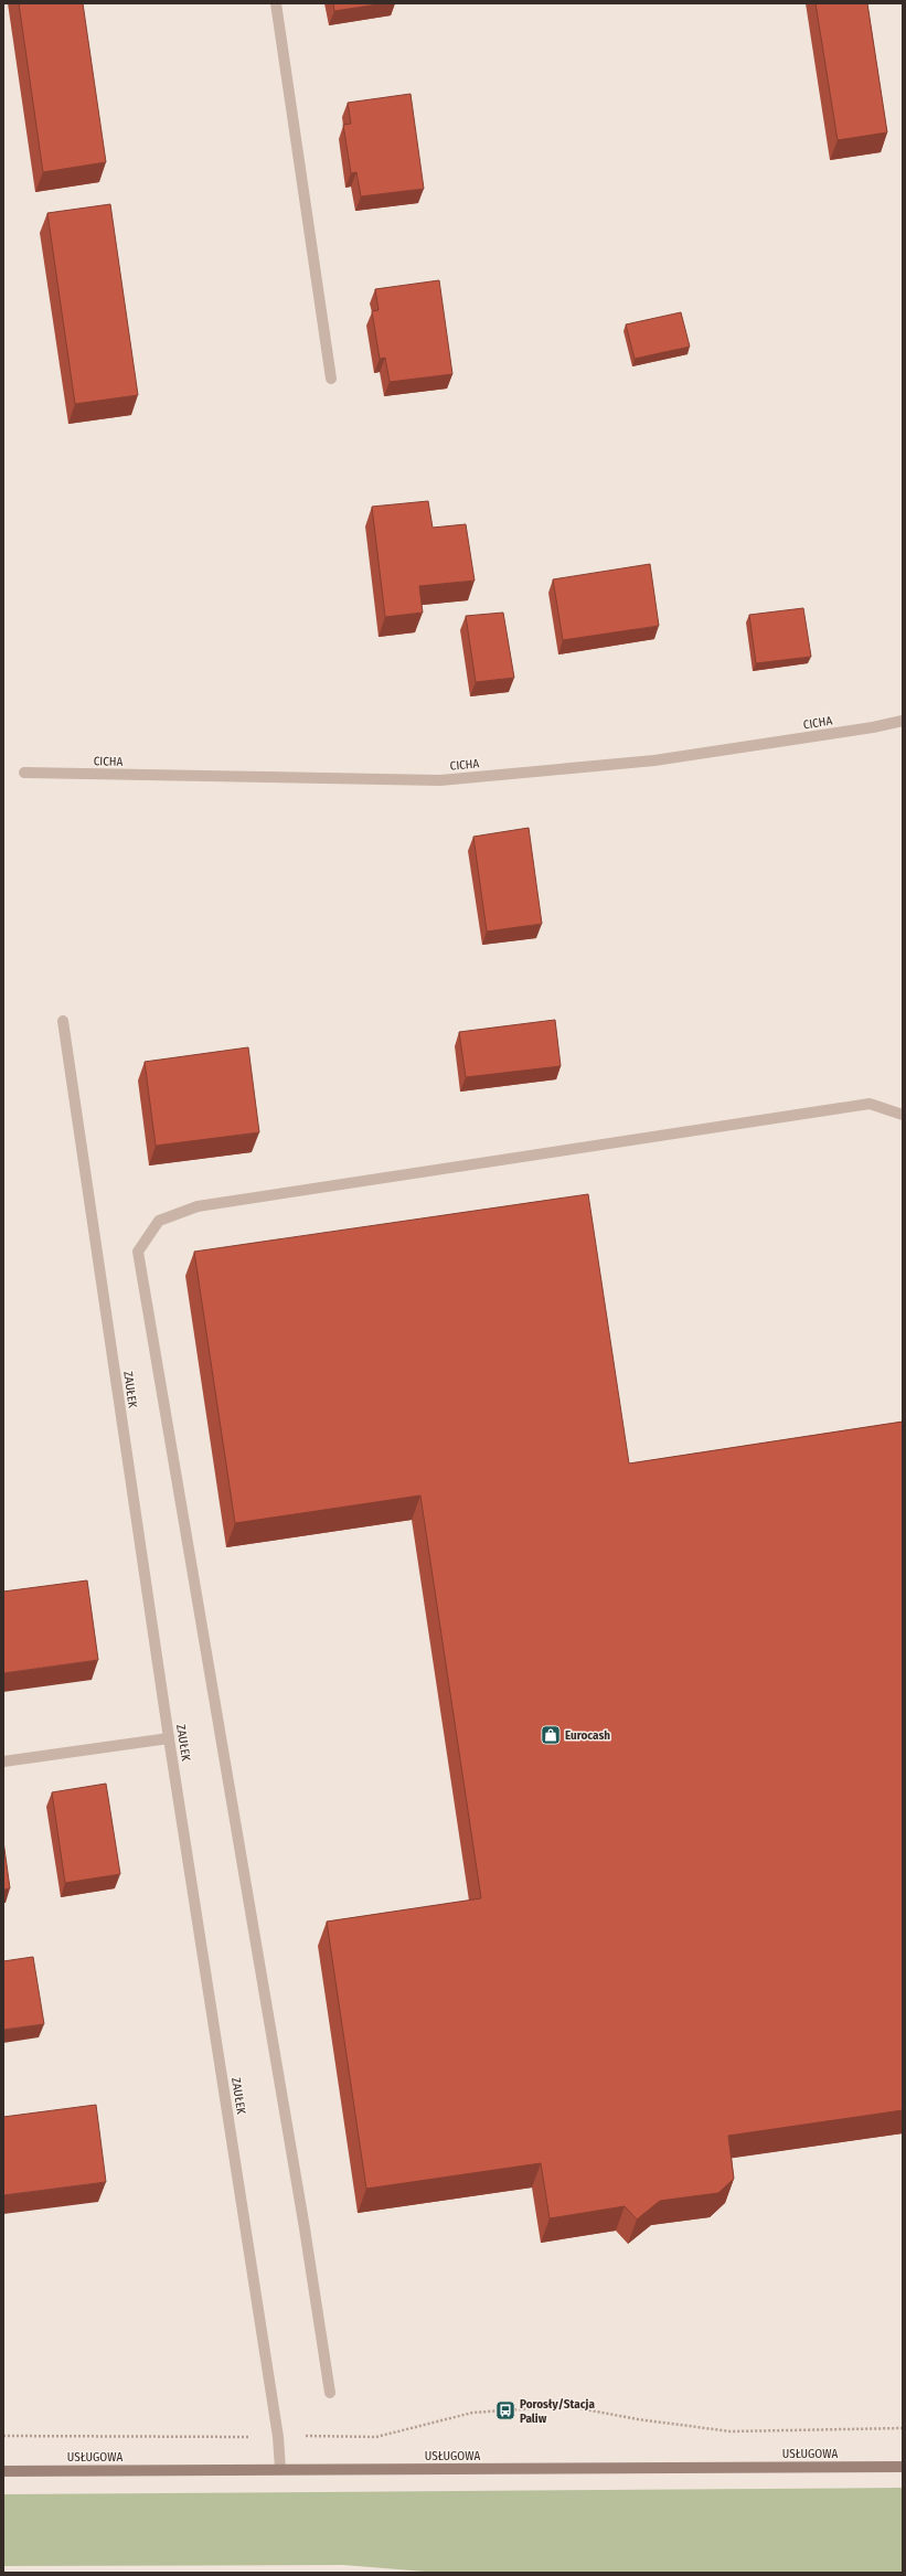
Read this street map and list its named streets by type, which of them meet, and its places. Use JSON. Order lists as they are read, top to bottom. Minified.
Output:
{"streets":{"street":["CICHA","ZAUŁEK","USŁUGOWA"]},"crossings":[["ZAUŁEK","USŁUGOWA"]],"places":{"shop":["Eurocash"],"bus stop":["Porosły/Stacja Paliw"]}}
